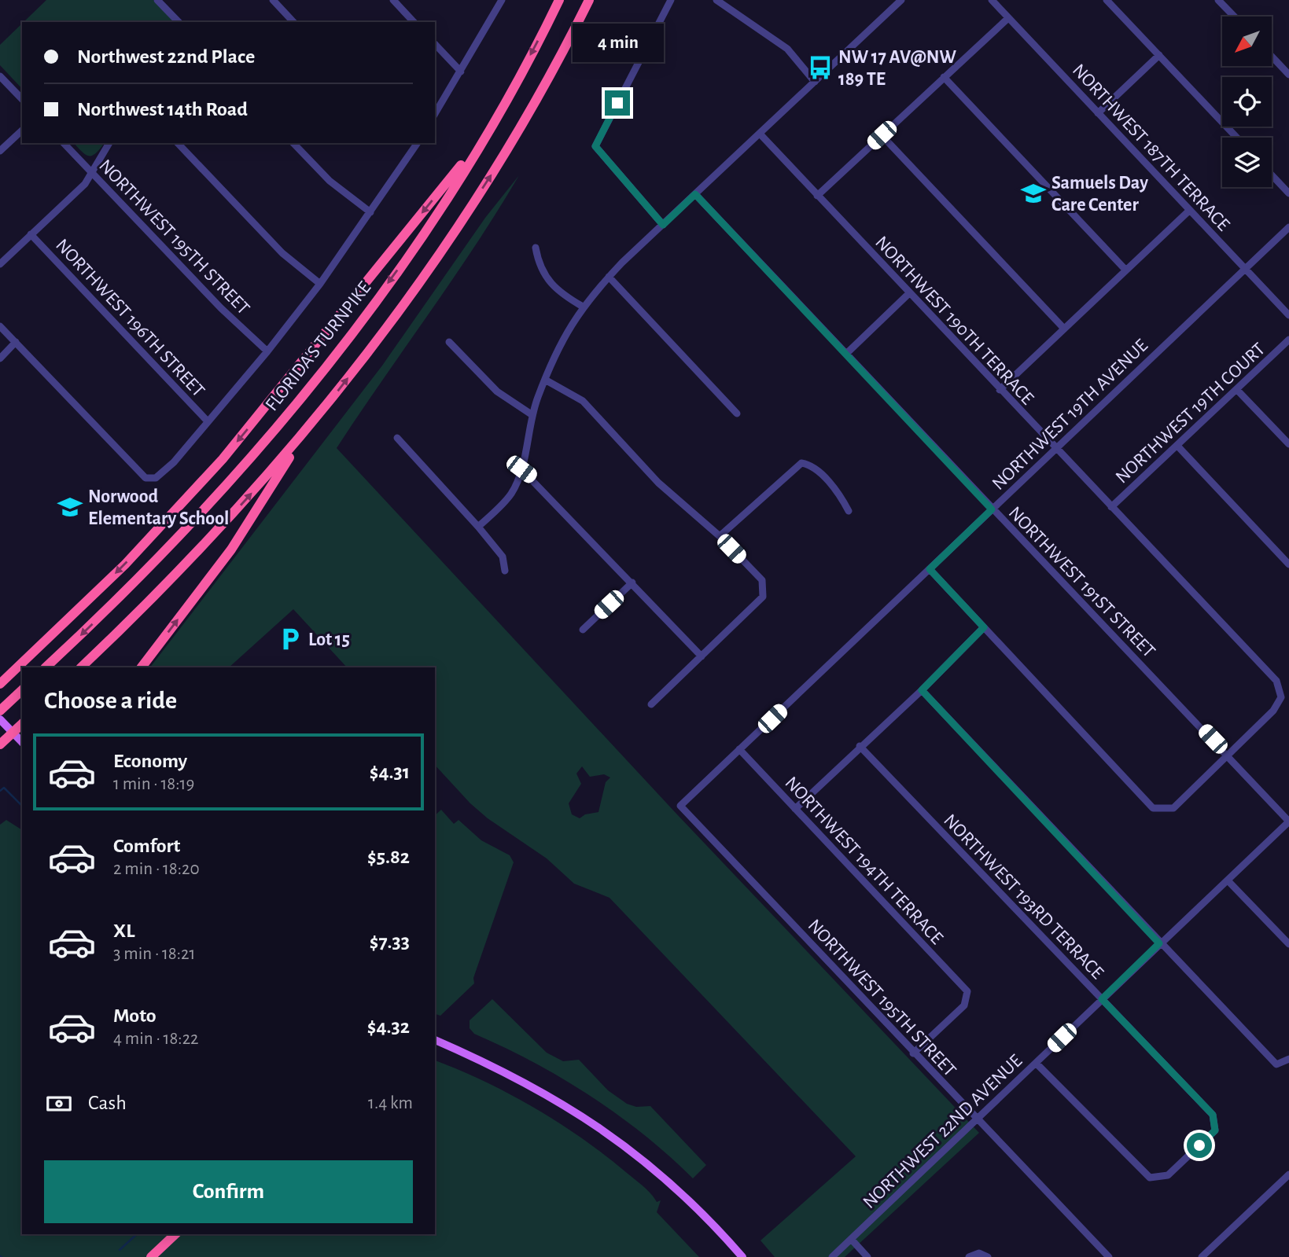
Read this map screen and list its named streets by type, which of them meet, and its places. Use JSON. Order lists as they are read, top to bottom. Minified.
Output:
{"streets":{"highway":["FLORIDA'S TURNPIKE"],"street":["NORTHWEST 187TH TERRACE","NORTHWEST 195TH STREET","NORTHWEST 196TH STREET","NORTHWEST 190TH TERRACE","NORTHWEST 19TH COURT","NORTHWEST 19TH AVENUE","NORTHWEST 191ST STREET","NORTHWEST 194TH TERRACE","NORTHWEST 193RD TERRACE","NORTHWEST 22ND AVENUE"]},"crossings":[["NORTHWEST 187TH TERRACE","NORTHWEST 19TH AVENUE"],["NORTHWEST 195TH STREET","NORTHWEST 19TH AVENUE"],["NORTHWEST 195TH STREET","NORTHWEST 194TH TERRACE"],["NORTHWEST 195TH STREET","NORTHWEST 22ND AVENUE"],["NORTHWEST 190TH TERRACE","NORTHWEST 19TH COURT"],["NORTHWEST 190TH TERRACE","NORTHWEST 19TH AVENUE"],["NORTHWEST 190TH TERRACE","NORTHWEST 191ST STREET"],["NORTHWEST 19TH AVENUE","NORTHWEST 191ST STREET"],["NORTHWEST 19TH AVENUE","NORTHWEST 194TH TERRACE"],["NORTHWEST 191ST STREET","NORTHWEST 22ND AVENUE"],["NORTHWEST 193RD TERRACE","NORTHWEST 22ND AVENUE"]],"places":{"bus stop":["NW 17 AV@NW 189 TE"],"school or university":["Samuels Day Care Center","Norwood Elementary School"],"parking":["Lot 15"]},"north":"bottom left","page":{"banner":["Northwest 22nd Place","Northwest 14th Road"],"bubble":"4 min","heading":"Choose a ride","list":[{"name":"Economy","note":"1 min · 18:19","value":"$4.31"},{"name":"Comfort","note":"2 min · 18:20","value":"$5.82"},{"name":"XL","note":"3 min · 18:21","value":"$7.33"},{"name":"Moto","note":"4 min · 18:22","value":"$4.32"}],"pay":["Cash","1.4 km"],"buttons":"Confirm"}}
